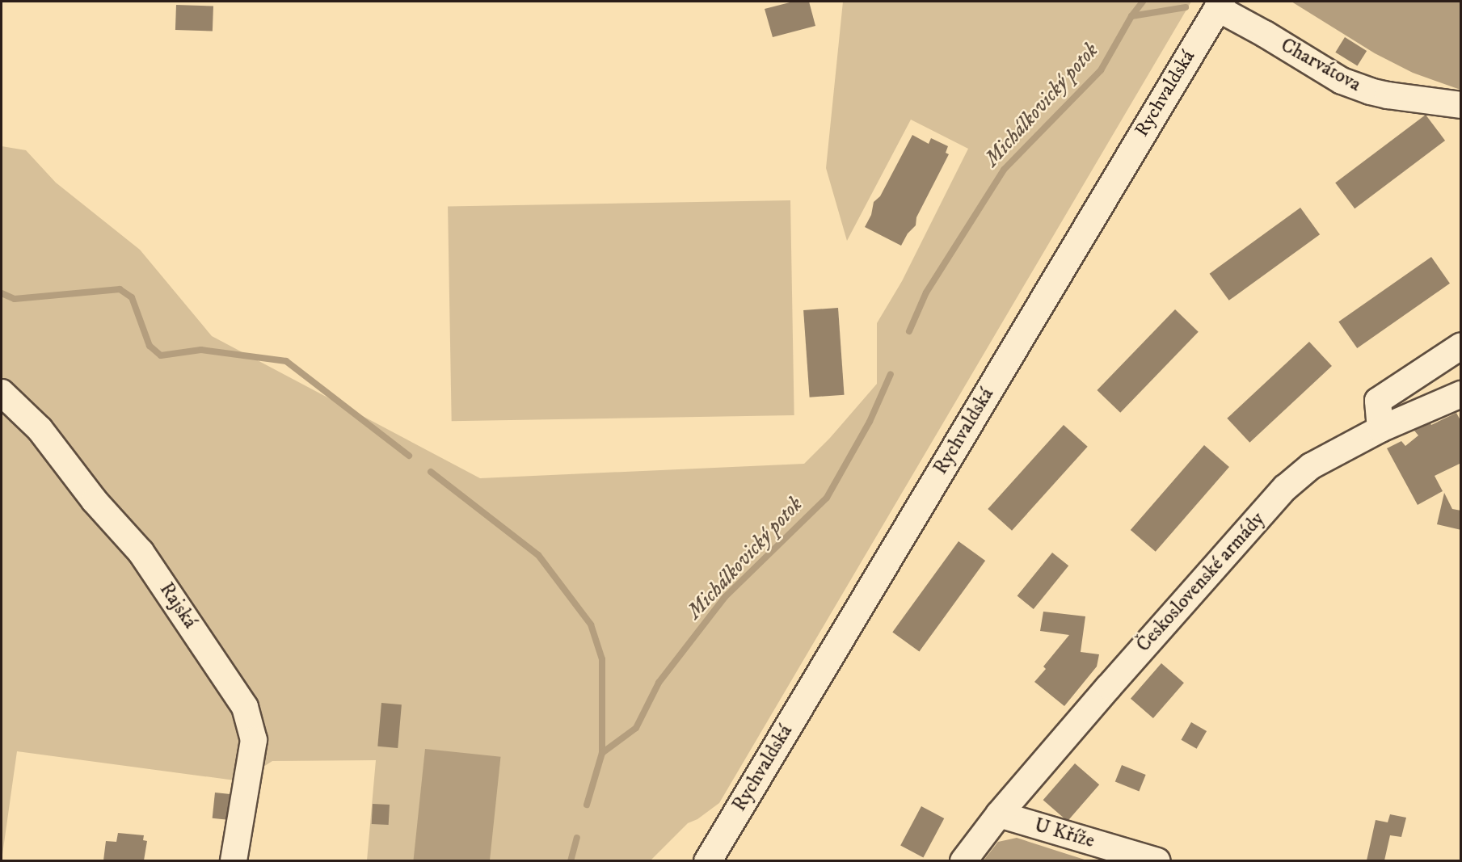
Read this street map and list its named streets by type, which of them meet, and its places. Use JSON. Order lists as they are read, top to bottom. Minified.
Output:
{"streets":{"street":["Charvátova","Rychvaldská","Československé armády","Rajská","U Kříže"]},"crossings":[["Charvátova","Rychvaldská"],["Československé armády","U Kříže"]],"water":["Michálkovický potok"]}
